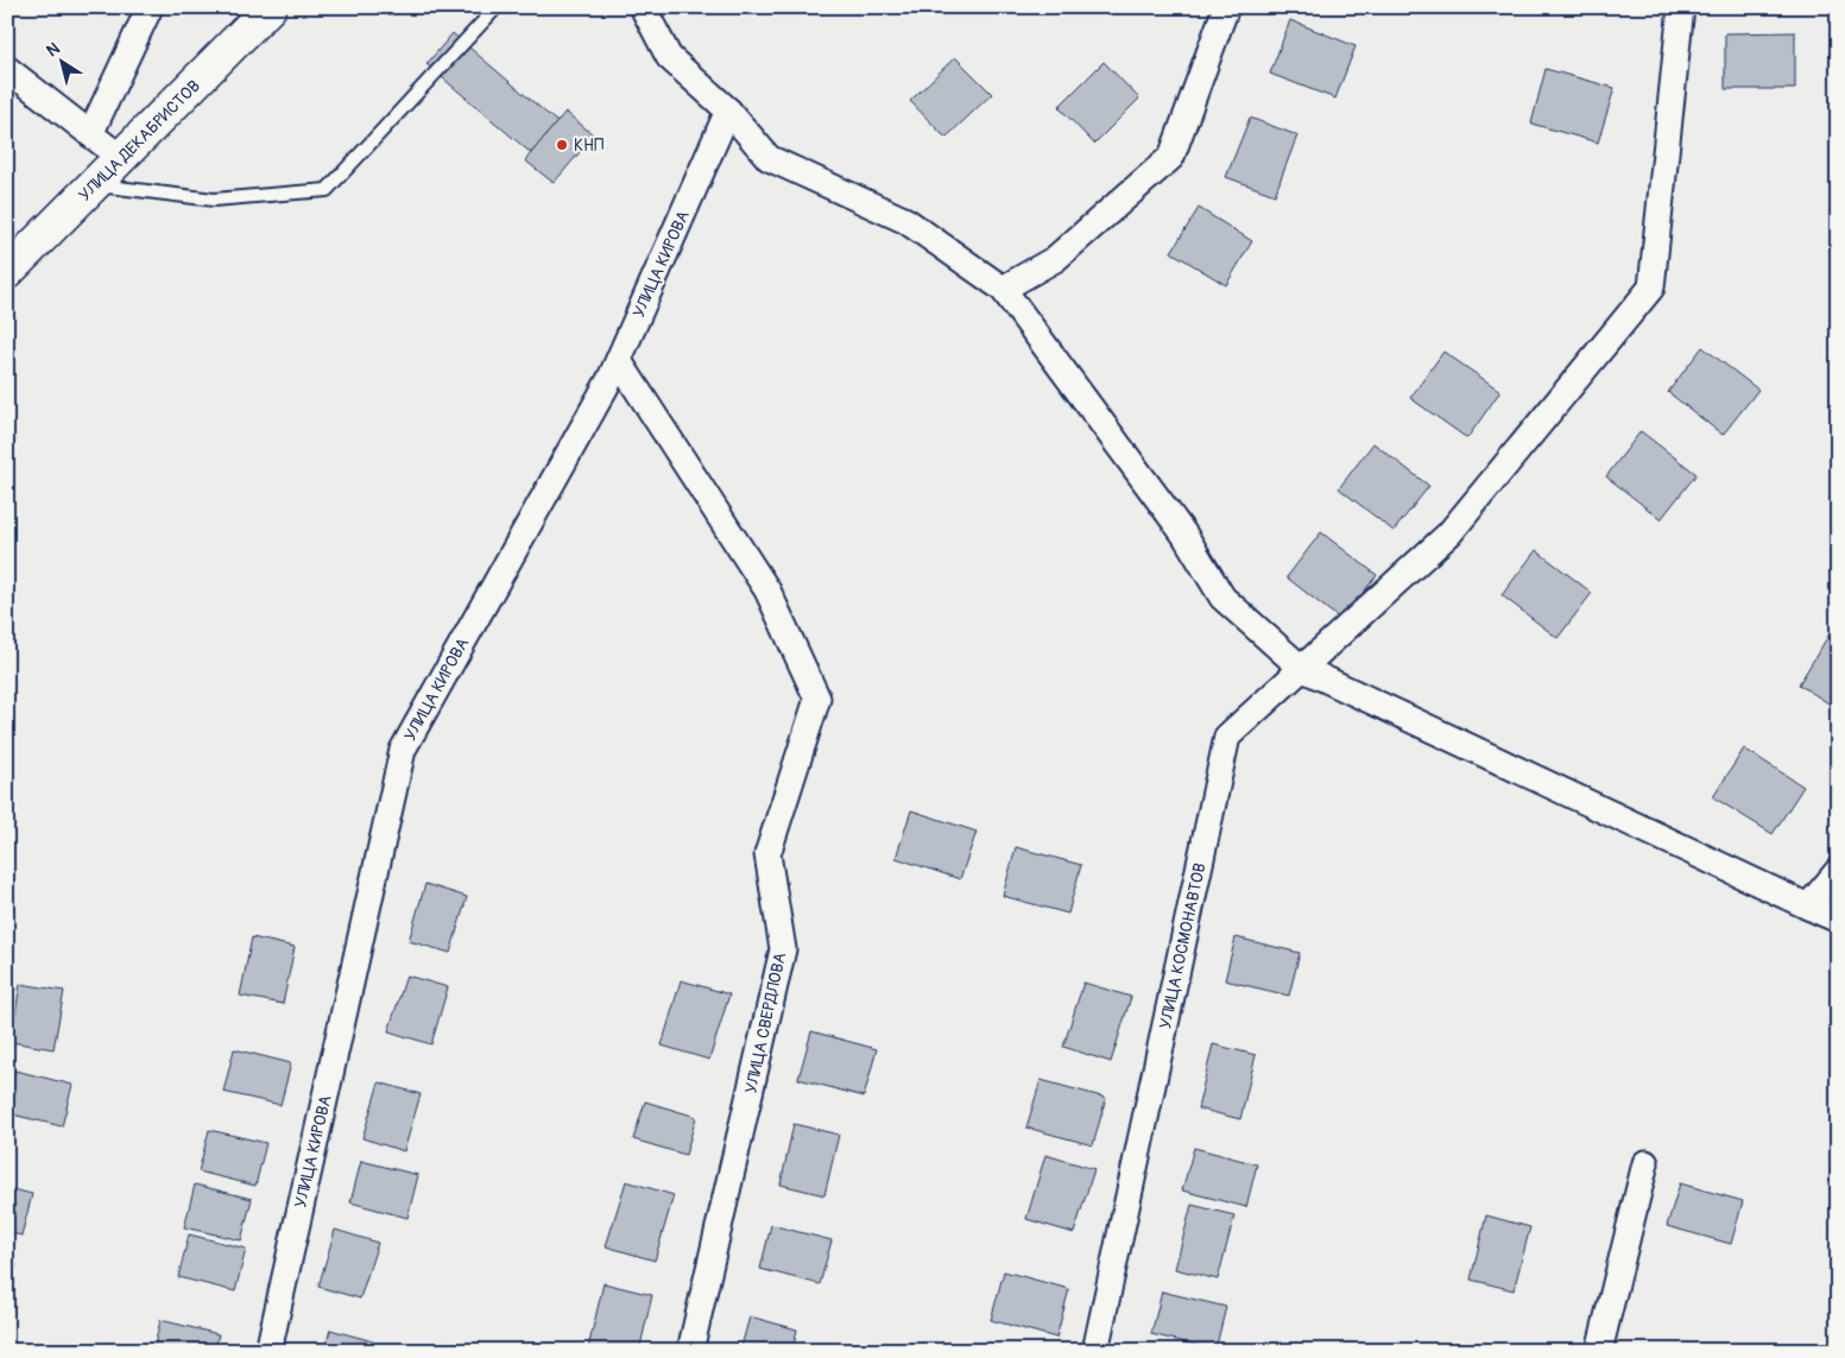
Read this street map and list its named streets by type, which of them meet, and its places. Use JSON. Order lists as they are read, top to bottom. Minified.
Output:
{"streets":{"main road":["УЛИЦА ДЕКАБРИСТОВ"],"street":["УЛИЦА КИРОВА","УЛИЦА КОСМОНАВТОВ","УЛИЦА СВЕРДЛОВА"]},"crossings":[["УЛИЦА КИРОВА","УЛИЦА СВЕРДЛОВА"]],"places":["КНП"],"north":"top left"}
